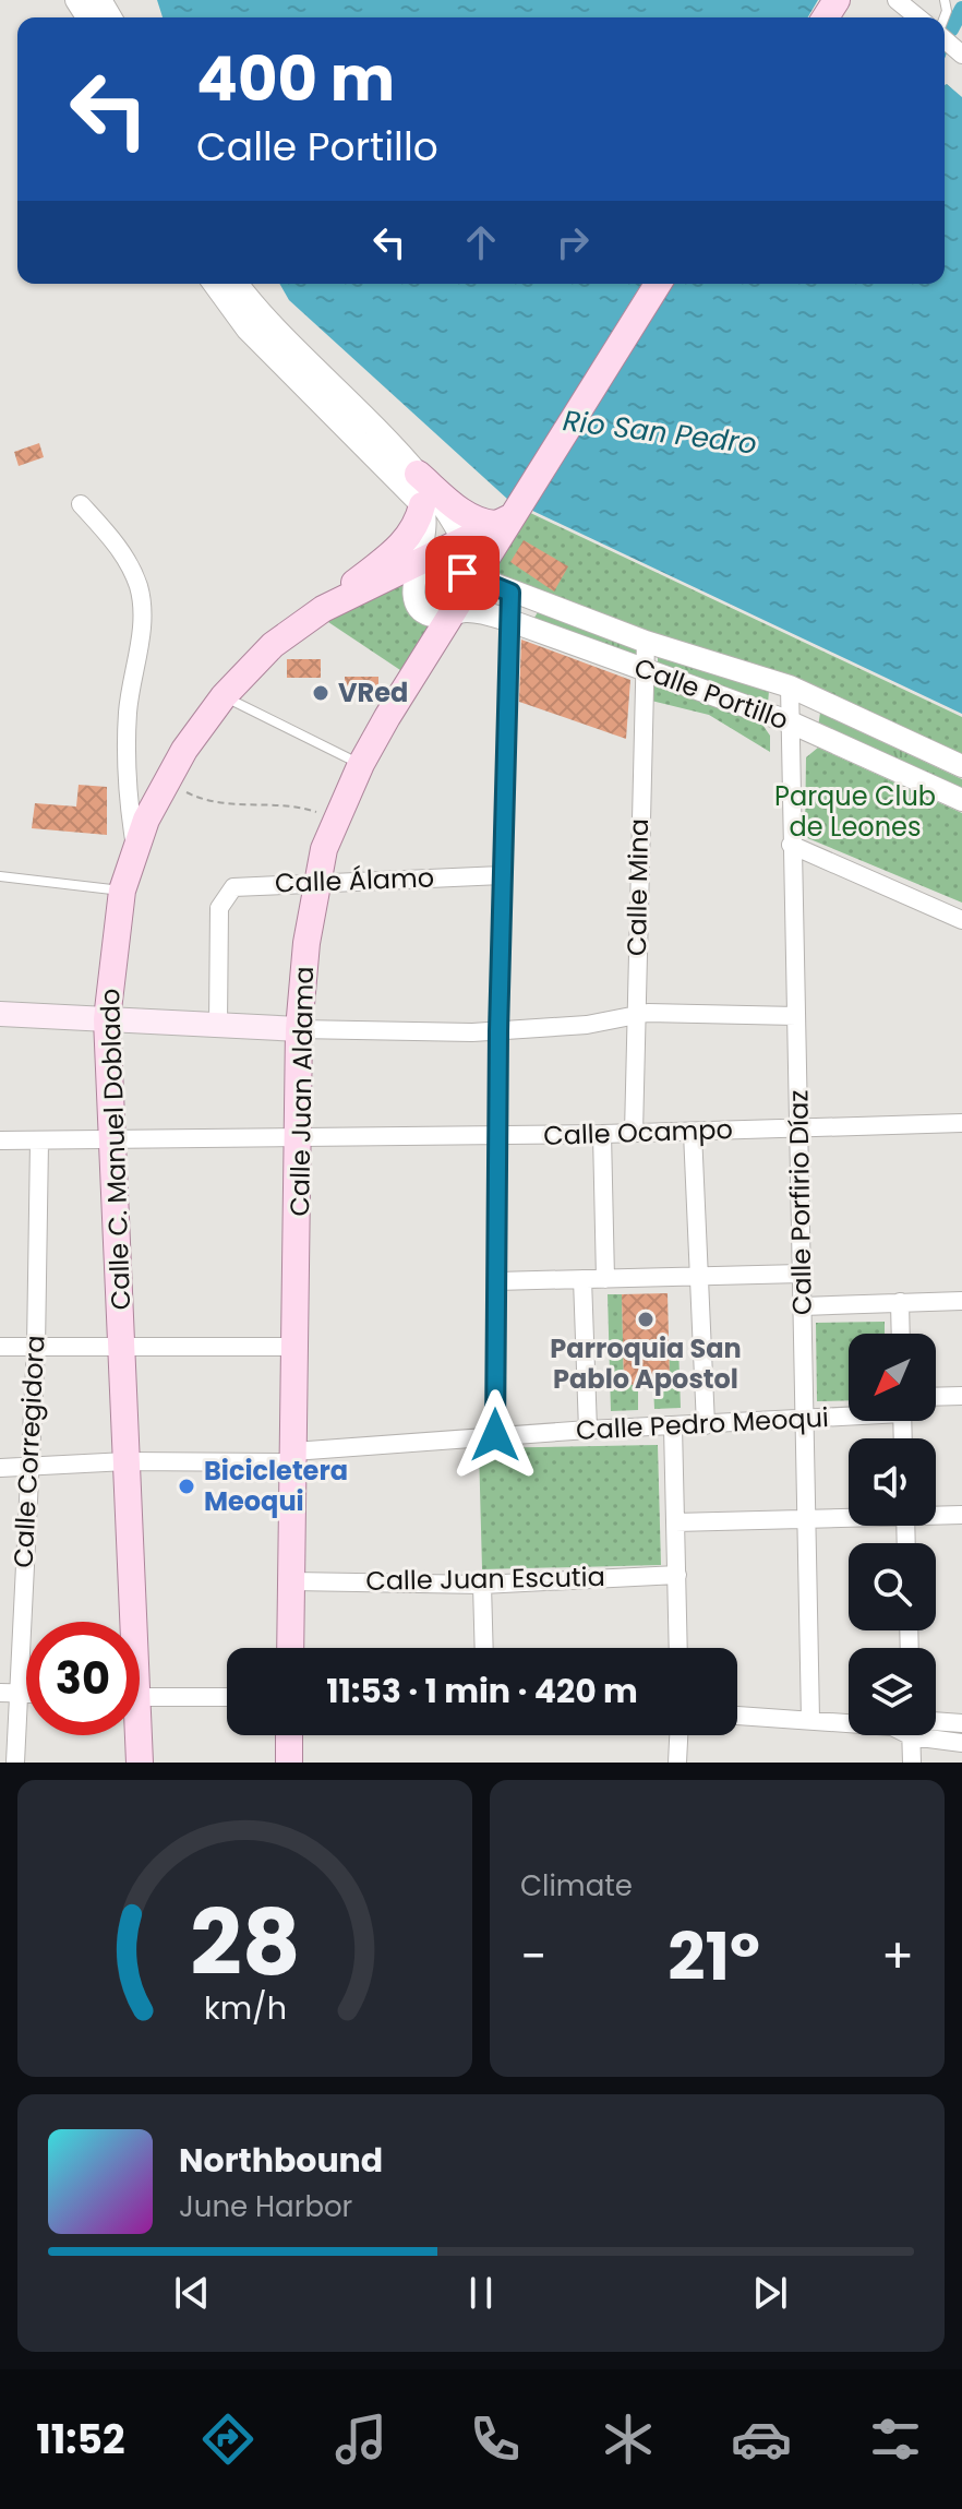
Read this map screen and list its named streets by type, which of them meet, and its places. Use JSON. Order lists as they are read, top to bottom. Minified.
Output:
{"streets":{"main road":["Calle Juan Aldama","Calle C. Manuel Doblado"],"street":["Calle Portillo","Calle Álamo","Calle Mina","Calle Ocampo","Calle Porfirio Díaz","Calle Pedro Meoqui","Calle Corregidora","Calle Juan Escutia"]},"crossings":[["Calle Portillo","Calle Mina"],["Calle Portillo","Calle Juan Aldama"],["Calle Portillo","Calle C. Manuel Doblado"],["Calle Portillo","Calle Porfirio Díaz"],["Calle Álamo","Calle Juan Aldama"],["Calle Mina","Calle Ocampo"],["Calle Juan Aldama","Calle Ocampo"],["Calle Juan Aldama","Calle C. Manuel Doblado"],["Calle Juan Aldama","Calle Pedro Meoqui"],["Calle Juan Aldama","Calle Juan Escutia"],["Calle Ocampo","Calle C. Manuel Doblado"],["Calle Ocampo","Calle Porfirio Díaz"],["Calle Ocampo","Calle Corregidora"],["Calle C. Manuel Doblado","Calle Pedro Meoqui"],["Calle Porfirio Díaz","Calle Pedro Meoqui"],["Calle Pedro Meoqui","Calle Corregidora"]],"water":["Rio San Pedro"],"parks":["Parque Club de Leones"],"places":["VRed","Parroquia San Pablo Apostol","Bicicletera Meoqui"],"north":"bottom left","page":{"turn":["400 m","Calle Portillo"],"limit":"30","trip":"11:53 · 1 min · 420 m","tile":"Climate","heat":["−","21°","+"],"song":["Northbound","June Harbor"],"tabs":"11:52","gauge":["28","km/h"]}}
